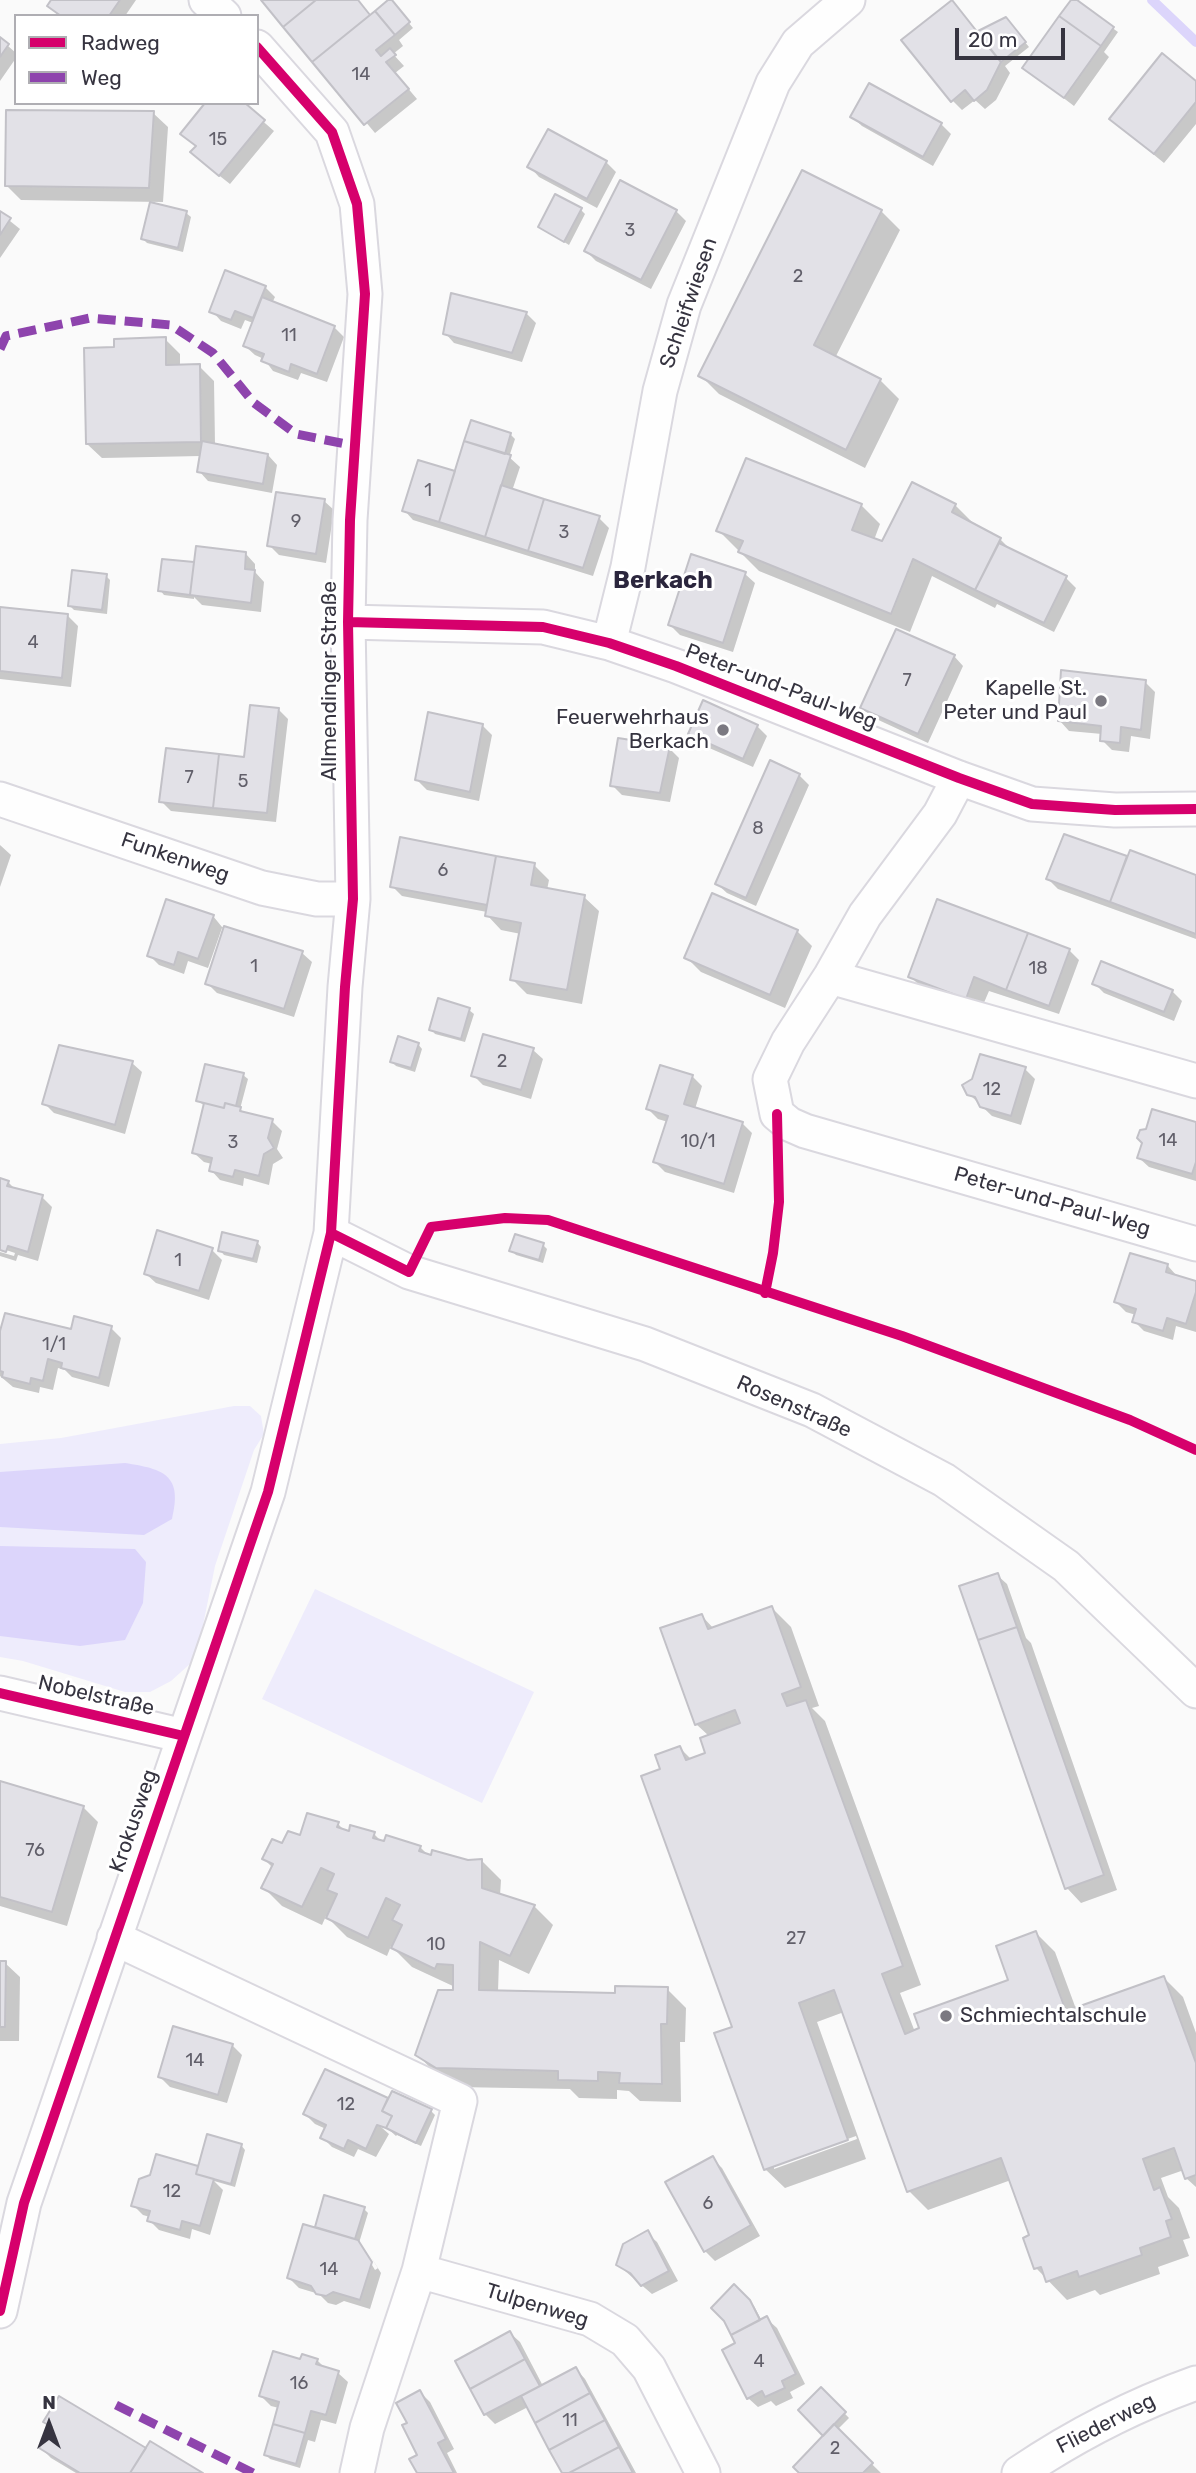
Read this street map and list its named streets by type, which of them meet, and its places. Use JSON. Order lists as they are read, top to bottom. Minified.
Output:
{"streets":{"street":["Schleifwiesen","Allmendinger Straße","Peter-und-Paul-Weg","Funkenweg","Rosenstraße","Nobelstraße","Krokusweg","Tulpenweg","Fliederweg"]},"crossings":[["Schleifwiesen","Peter-und-Paul-Weg"],["Allmendinger Straße","Peter-und-Paul-Weg"],["Allmendinger Straße","Funkenweg"],["Allmendinger Straße","Rosenstraße"],["Allmendinger Straße","Krokusweg"],["Nobelstraße","Krokusweg"]],"districts":["Berkach"],"places":["Kapelle St. Peter und Paul","Feuerwehrhaus Berkach","Schmiechtalschule"],"house_numbers":["14","15","3","2","11","1","9","3","4","7","7","5","8","6","1","18","2","12","14","10/1","3","1","1/1","76","27","10","14","12","12","6","14","4","16","11","2"],"legend":["Radweg","Weg"],"scale_bar":"20 m","north":"top"}
